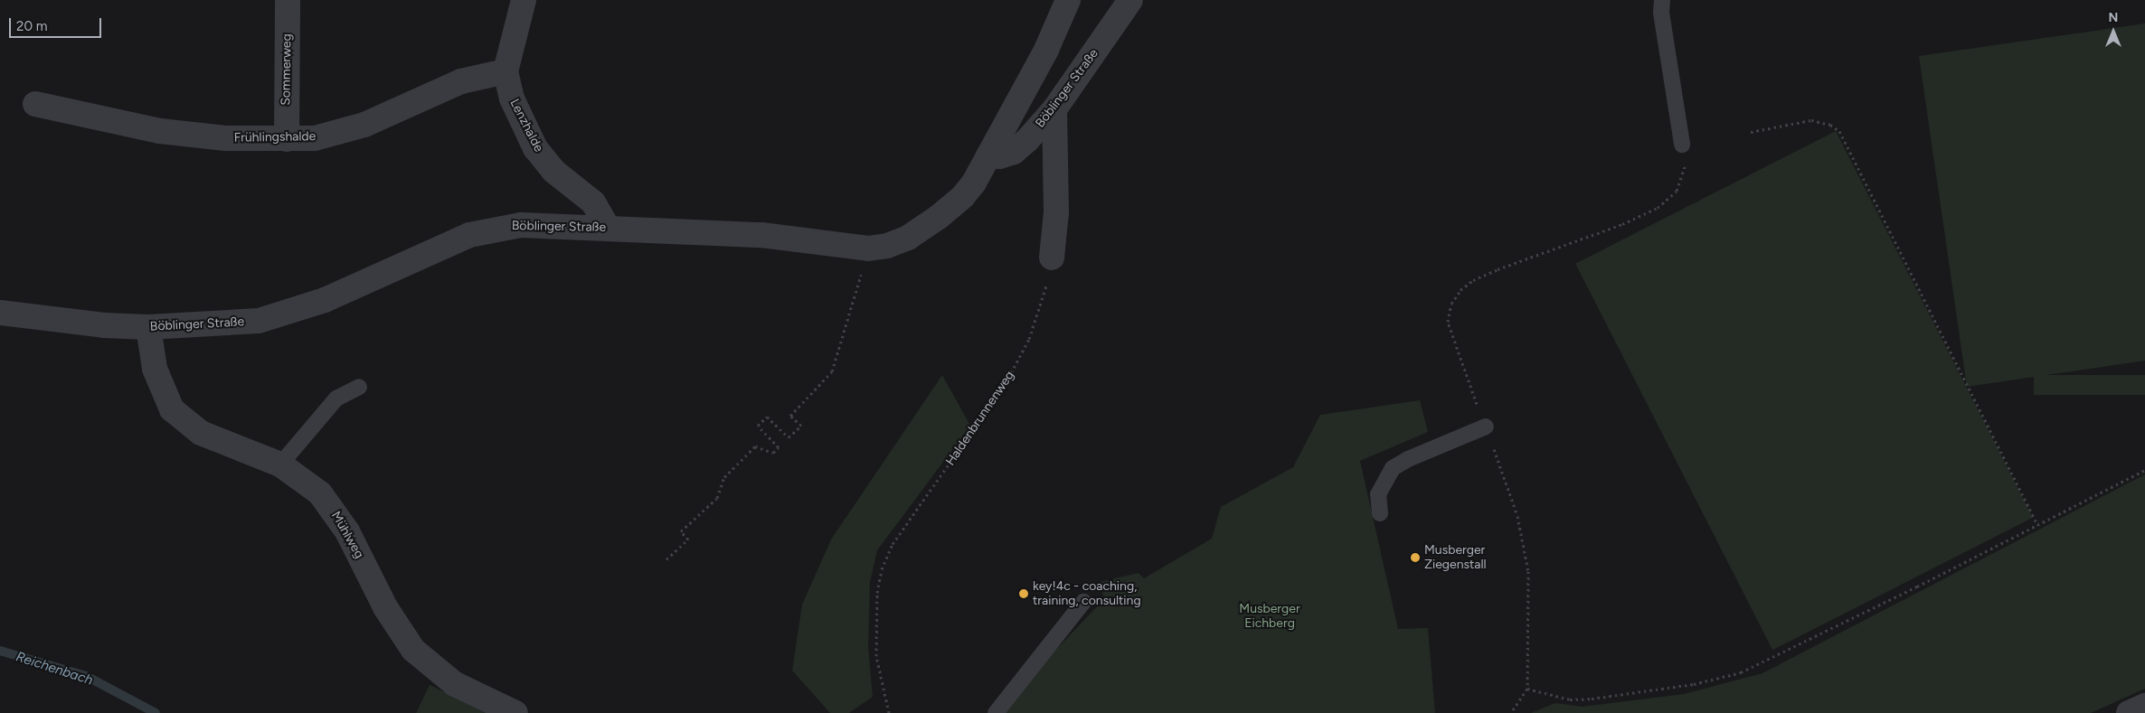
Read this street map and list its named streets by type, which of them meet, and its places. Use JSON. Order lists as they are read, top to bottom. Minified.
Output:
{"streets":{"street":["Sommerweg","Böblinger Straße","Lenzhalde","Frühlingshalde","Mühlweg"],"path":["Haldenbrunnenweg"]},"crossings":[["Sommerweg","Frühlingshalde"],["Böblinger Straße","Lenzhalde"],["Böblinger Straße","Mühlweg"],["Lenzhalde","Frühlingshalde"]],"water":["Reichenbach"],"parks":["Musberger Eichberg"],"places":["Musberger Ziegenstall","key!4c - coaching, training, consulting"],"scale_bar":"20 m","north":"top"}
